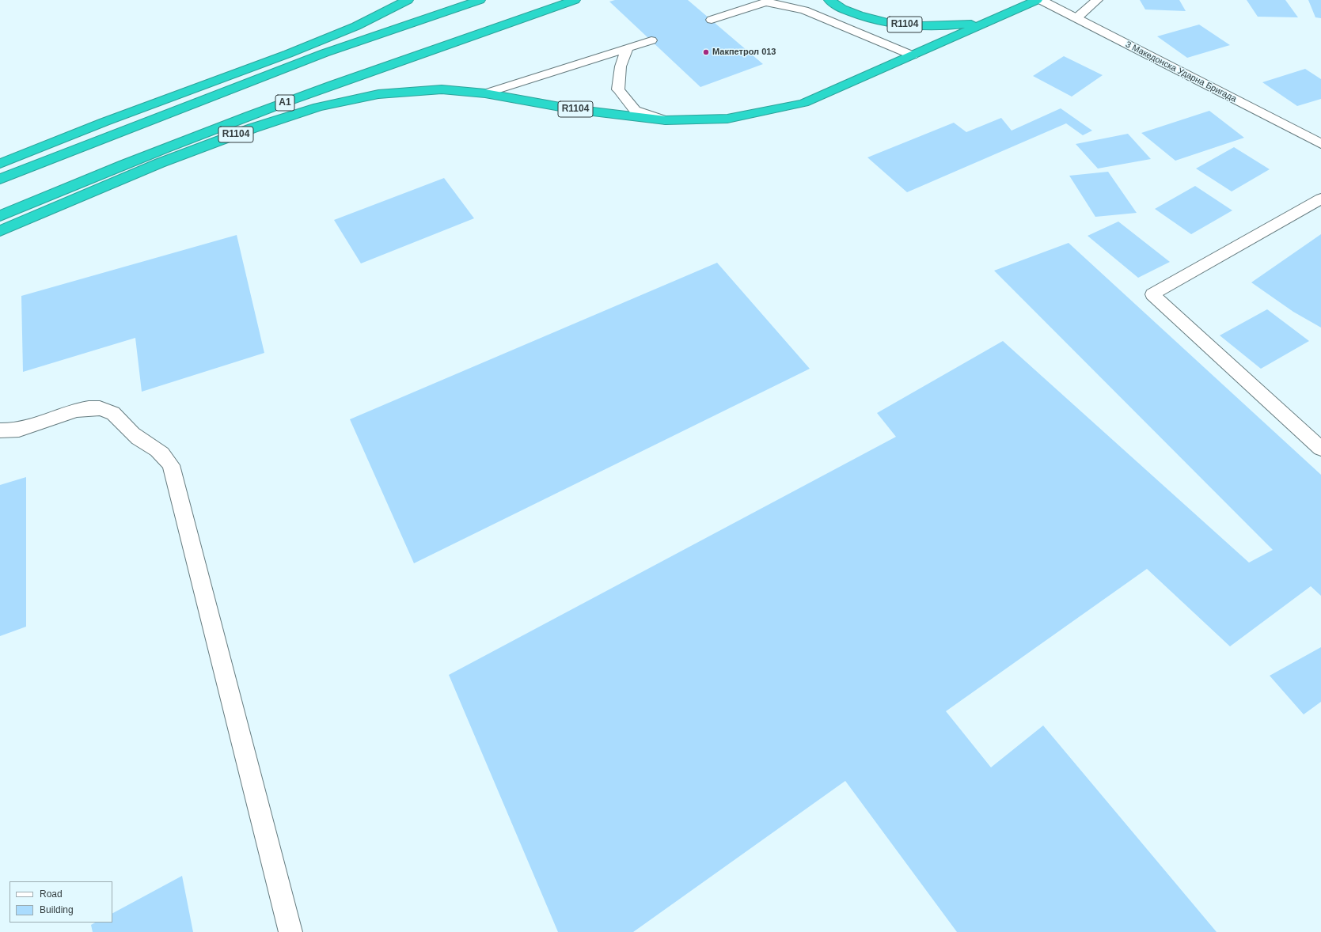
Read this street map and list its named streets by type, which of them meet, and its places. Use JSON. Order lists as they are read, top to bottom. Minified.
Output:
{"streets":{"highway":["R1104","A1"],"street":["3 Македонска Ударна Бригада"]},"places":["Макпетрол 013"],"legend":["Road","Building"]}
